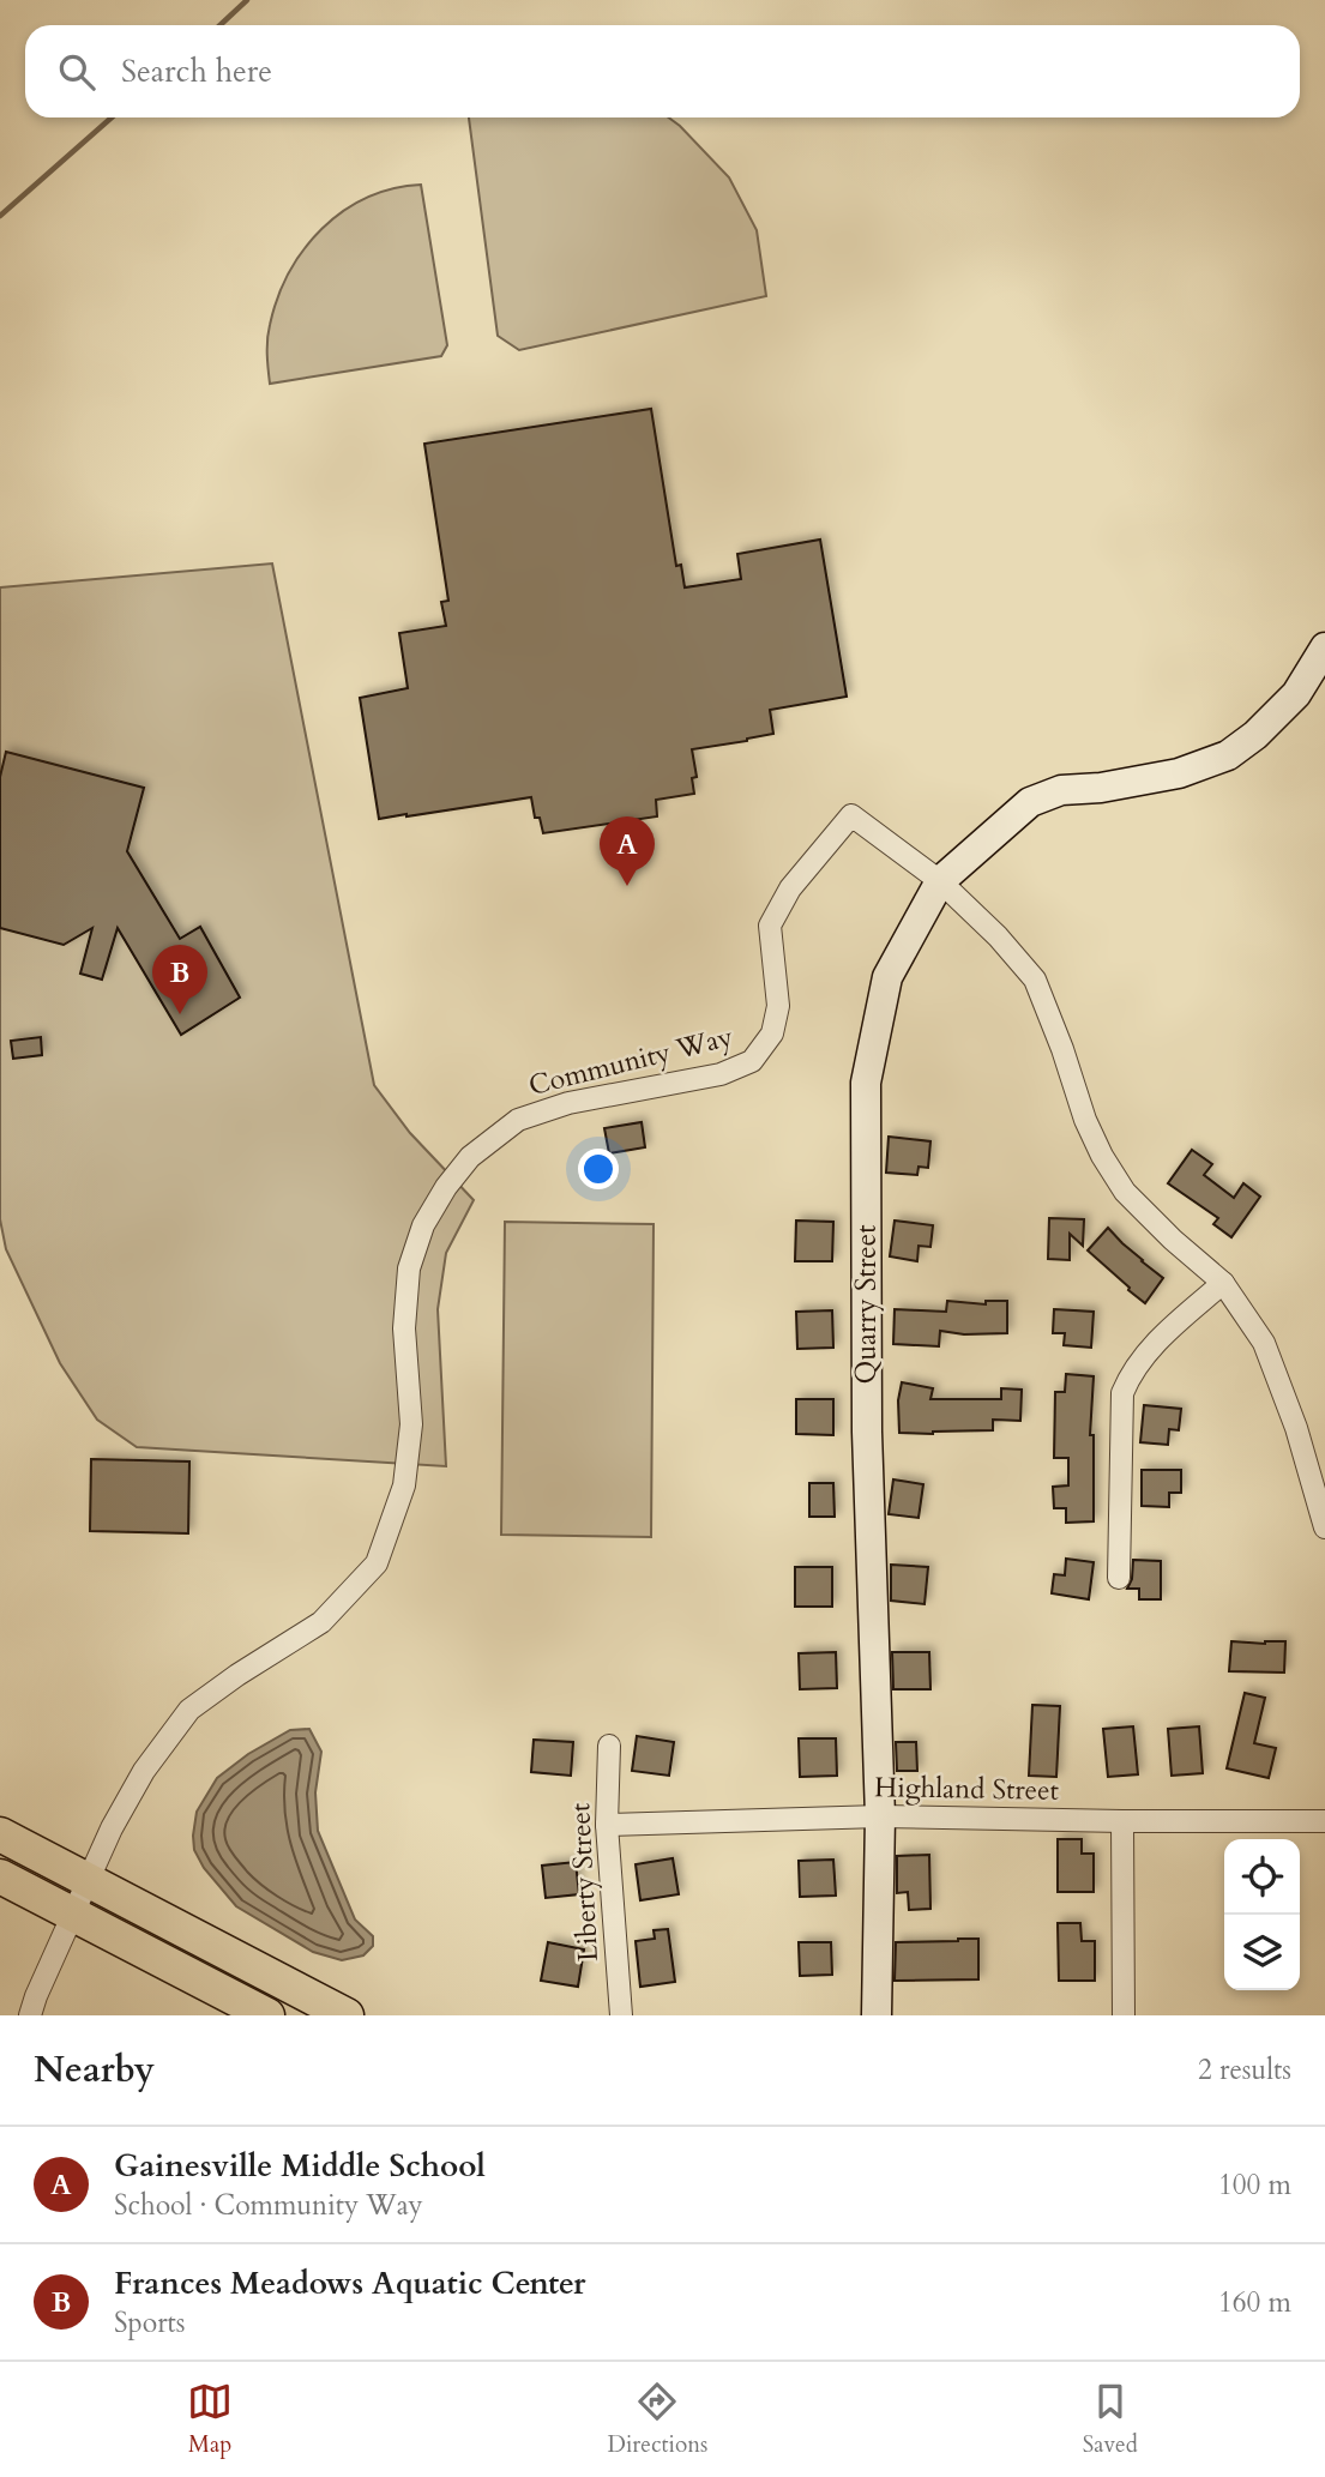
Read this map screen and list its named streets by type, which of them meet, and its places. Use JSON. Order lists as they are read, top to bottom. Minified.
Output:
{"streets":{"street":["Community Way","Quarry Street","Highland Street","Liberty Street"]},"crossings":[["Community Way","Quarry Street"],["Quarry Street","Highland Street"],["Highland Street","Liberty Street"]],"page":{"search":"Search here","pins":["A","B"],"heading":["Nearby","2 results"],"list":[{"mark":"A","name":"Gainesville Middle School","note":"School · Community Way","value":"100 m"},{"mark":"B","name":"Frances Meadows Aquatic Center","note":"Sports","value":"160 m"}],"nav":["Map","Directions","Saved"]}}
